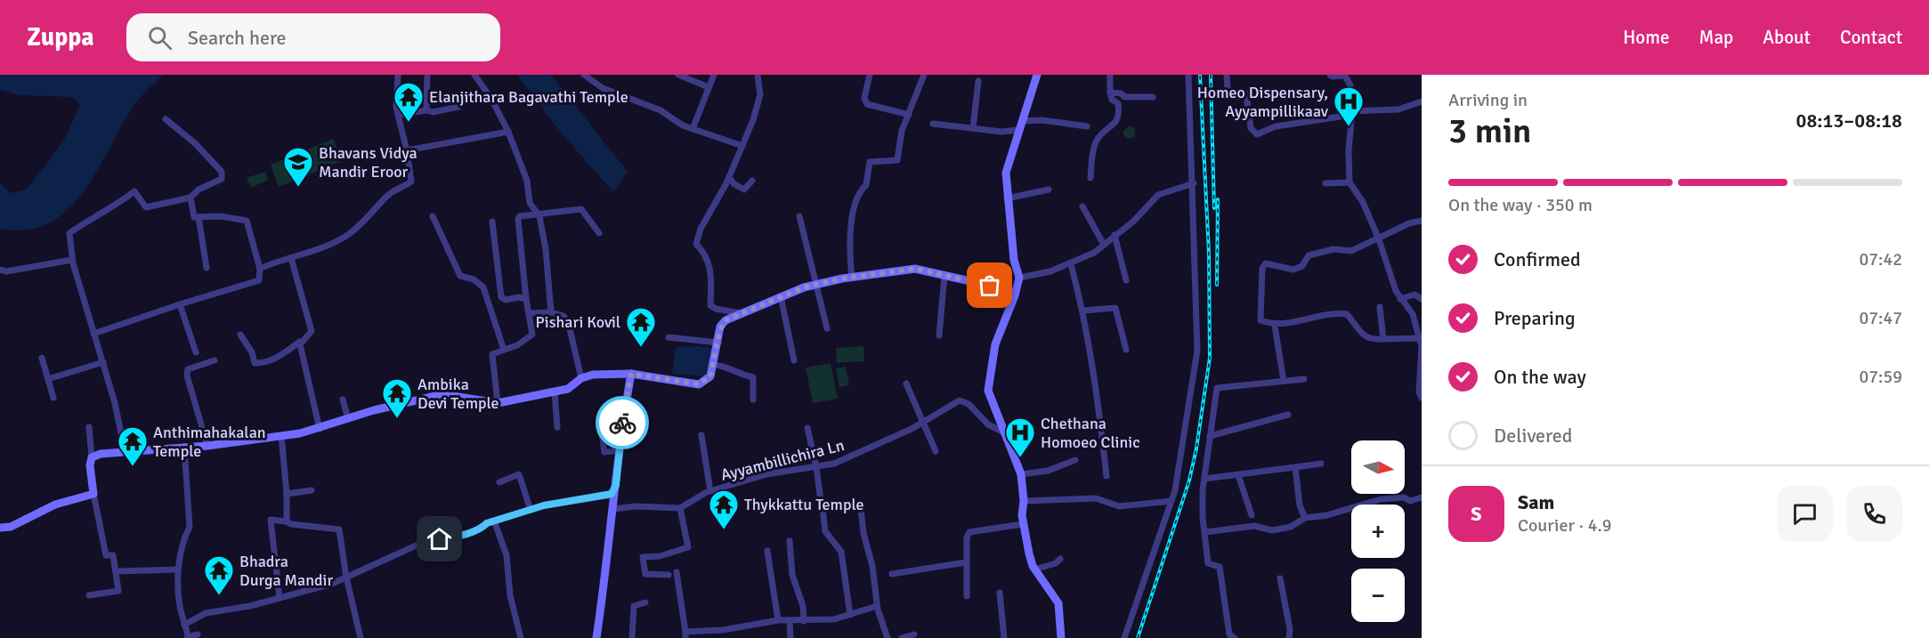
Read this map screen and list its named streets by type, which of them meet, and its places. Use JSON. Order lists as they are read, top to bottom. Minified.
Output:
{"streets":{"street":["Ayyambillichira Ln"]},"places":{"temple":["Elanjithara Bagavathi Temple","Pishari Kovil","Ambika Devi Temple","Anthimahakalan Temple","Thykkattu Temple","Bhadra Durga Mandir"],"hospital":["Homeo Dispensary, Ayyampillikaav","Chethana Homoeo Clinic"],"school or university":["Bhavans Vidya Mandir Eroor"]},"north":"right","page":{"header":"Zuppa","search":"Search here","nav":["Home","Map","About","Contact"],"heading":["3 min","Arriving in","08:13–08:18"],"panel":["Sam","Courier · 4.9"],"bar":"On the way · 350 m","list":[["Confirmed","07:42"],["Preparing","07:47"],["On the way","07:59"],"Delivered"],"map_buttons":["+","−"],"round":"S"}}
